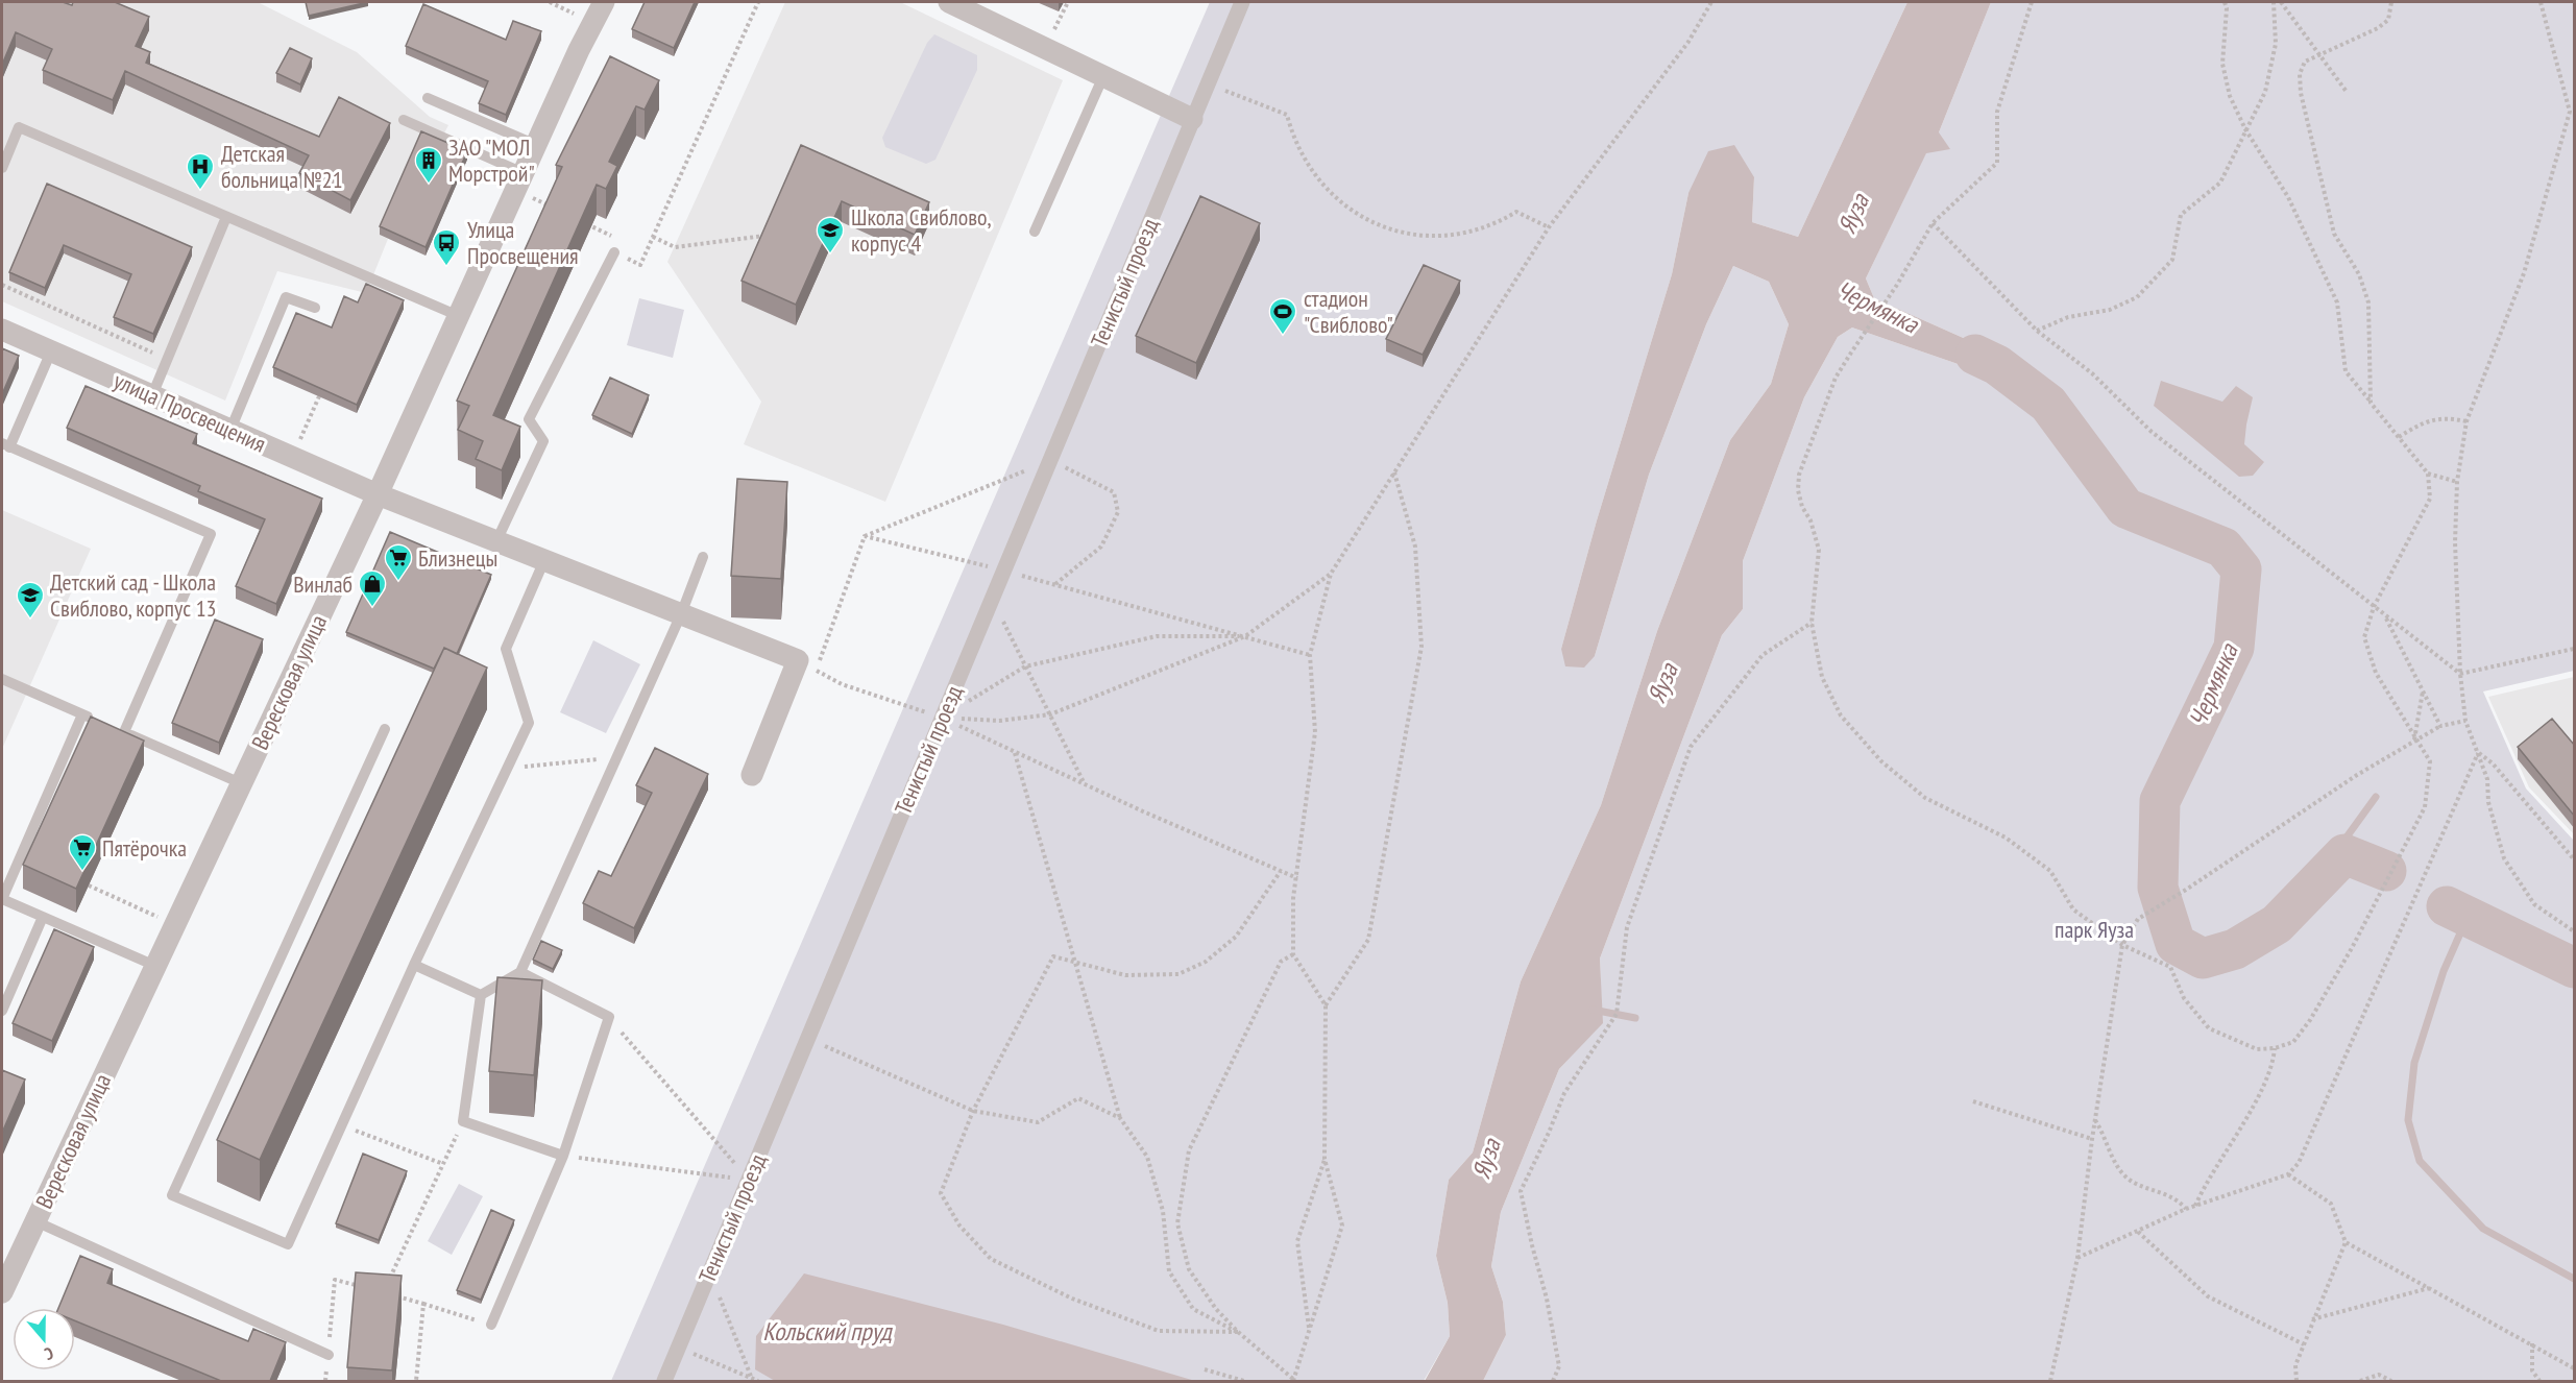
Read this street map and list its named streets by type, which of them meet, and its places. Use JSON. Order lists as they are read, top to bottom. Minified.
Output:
{"streets":{"street":["Тенистый проезд","улица Просвещения","Вересковая улица"]},"crossings":[["улица Просвещения","Вересковая улица"]],"water":["Яуза","Чермянка","Кольский пруд"],"parks":["парк Яуза"],"places":{"building":["ЗАО \"МОЛ Морстрой\""],"hospital":["Детская больница №21"],"school or university":["Школа Свиблово, корпус 4","Детский сад - Школа Свиблово, корпус 13"],"bus stop":["Улица Просвещения"],"sports":["стадион \"Свиблово\""],"supermarket":["Близнецы","Пятёрочка"],"shop":["Винлаб"]},"north":"bottom"}
